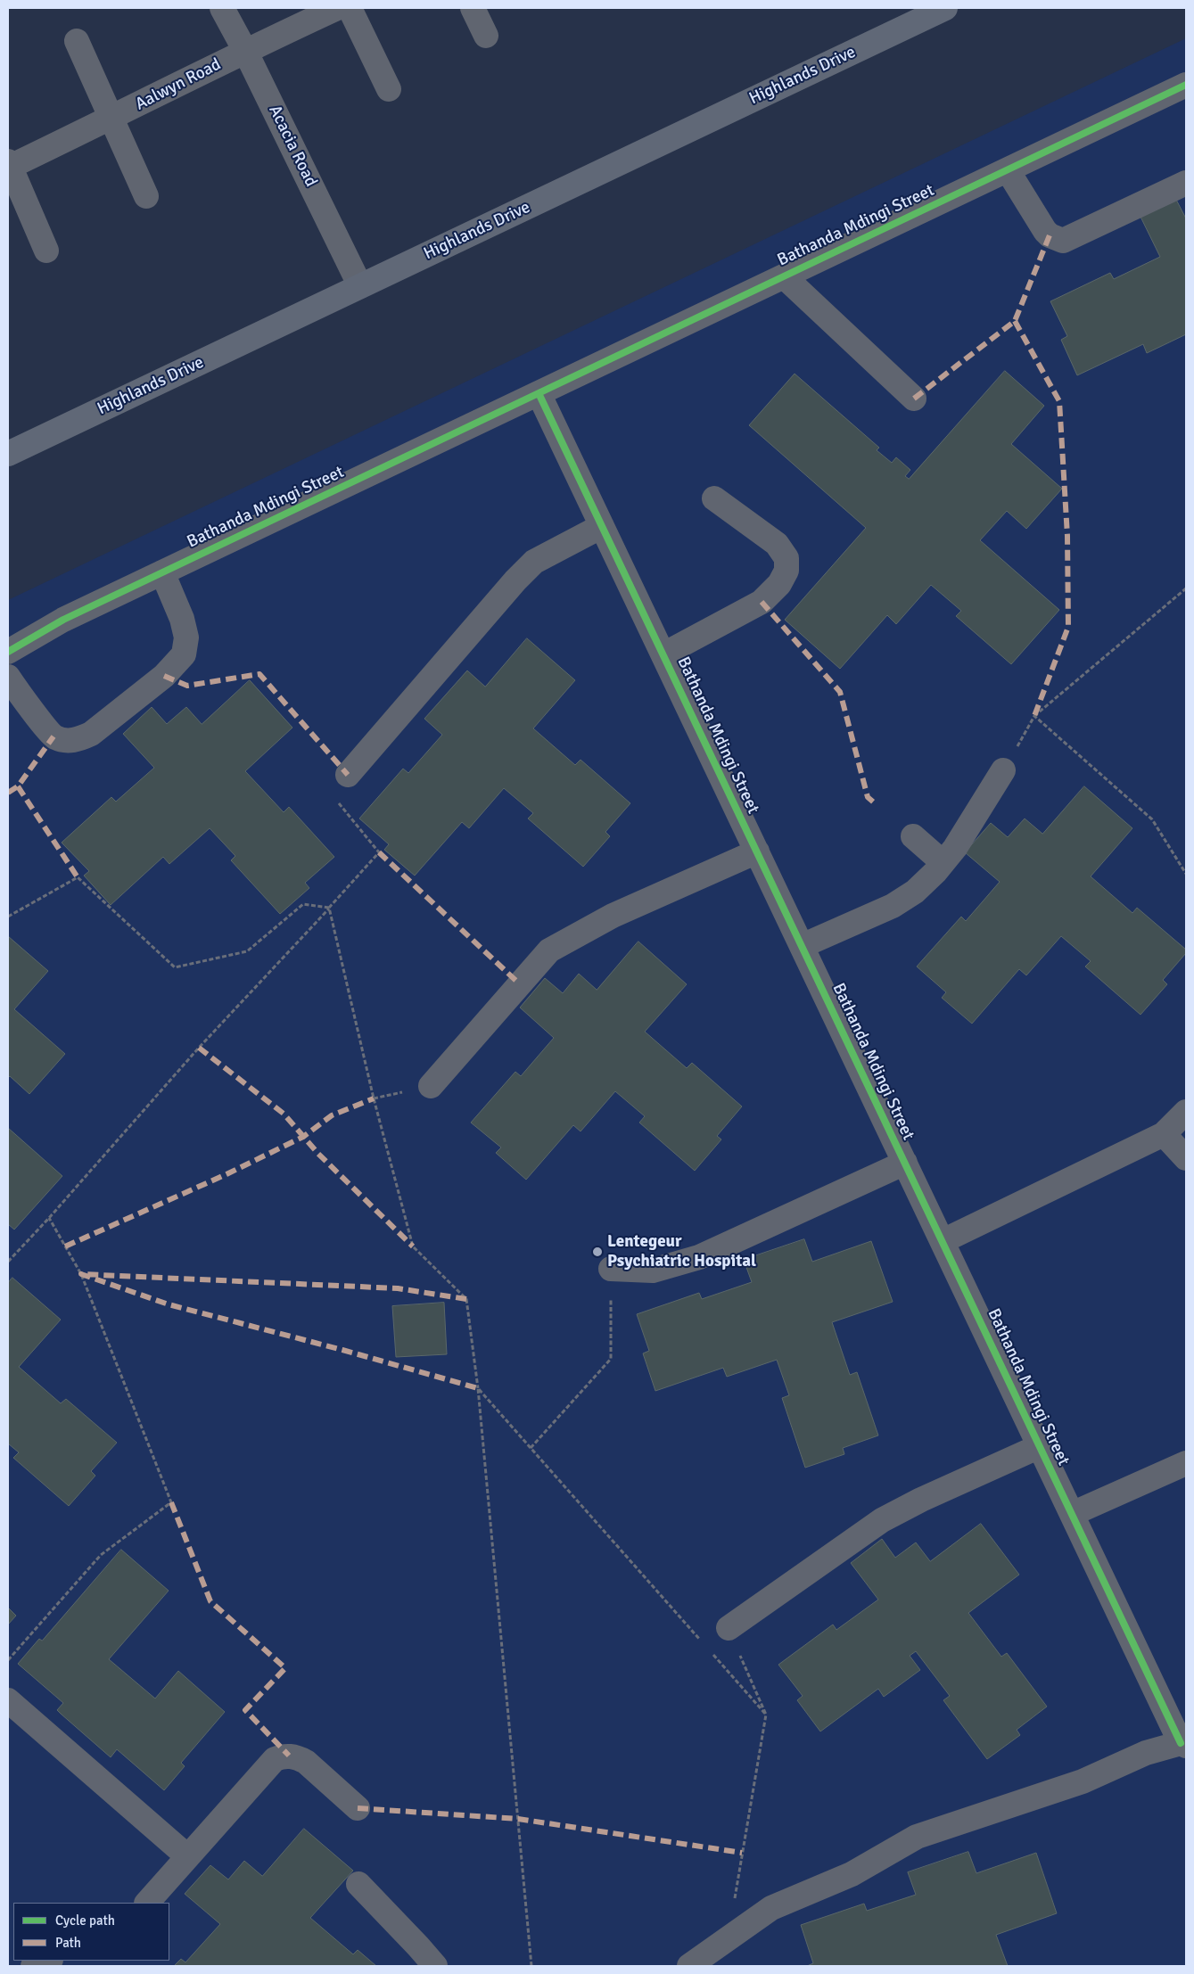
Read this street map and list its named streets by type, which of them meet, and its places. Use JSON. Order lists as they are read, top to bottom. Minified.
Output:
{"streets":{"main road":["Highlands Drive"],"street":["Aalwyn Road","Acacia Road","Bathanda Mdingi Street"]},"crossings":[["Highlands Drive","Acacia Road"],["Aalwyn Road","Acacia Road"]],"places":["Lentegeur Psychiatric Hospital"],"legend":["Cycle path","Path"]}
